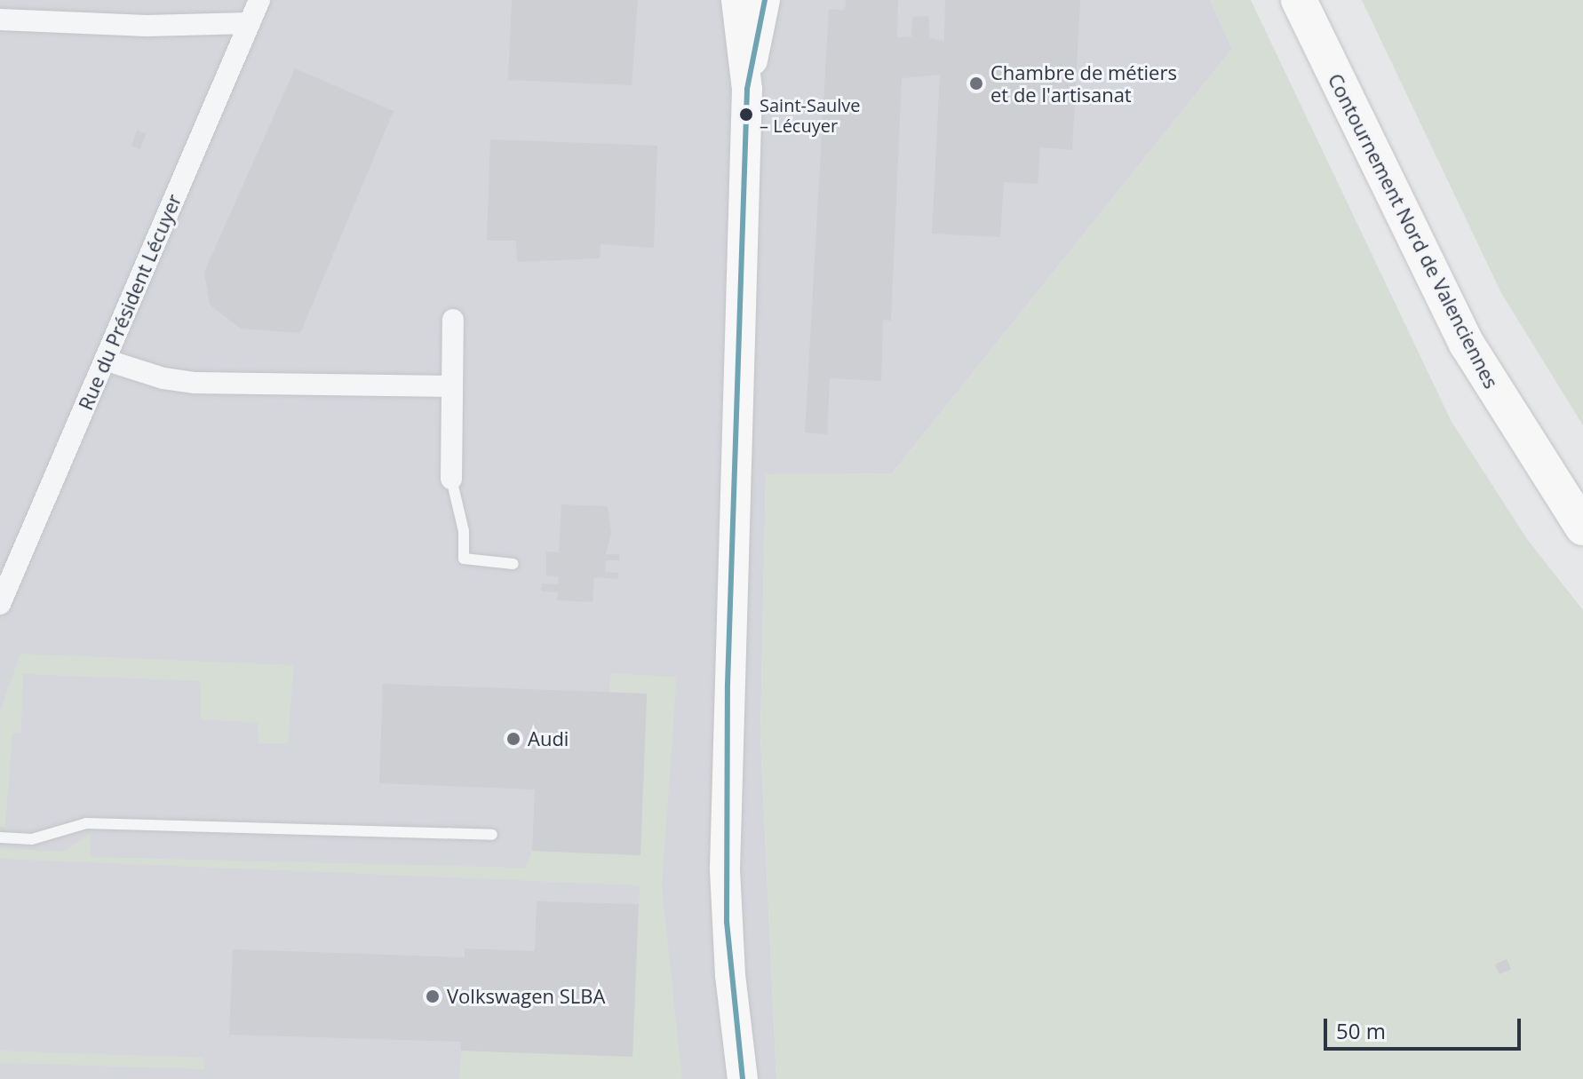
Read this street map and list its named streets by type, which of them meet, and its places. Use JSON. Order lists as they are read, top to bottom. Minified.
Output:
{"streets":{"main road":["Contournement Nord de Valenciennes"],"street":["Rue du Président Lécuyer"]},"places":["Chambre de métiers et de l'artisanat","Saint-Saulve – Lécuyer","Audi","Volkswagen SLBA"],"scale_bar":"50 m"}
